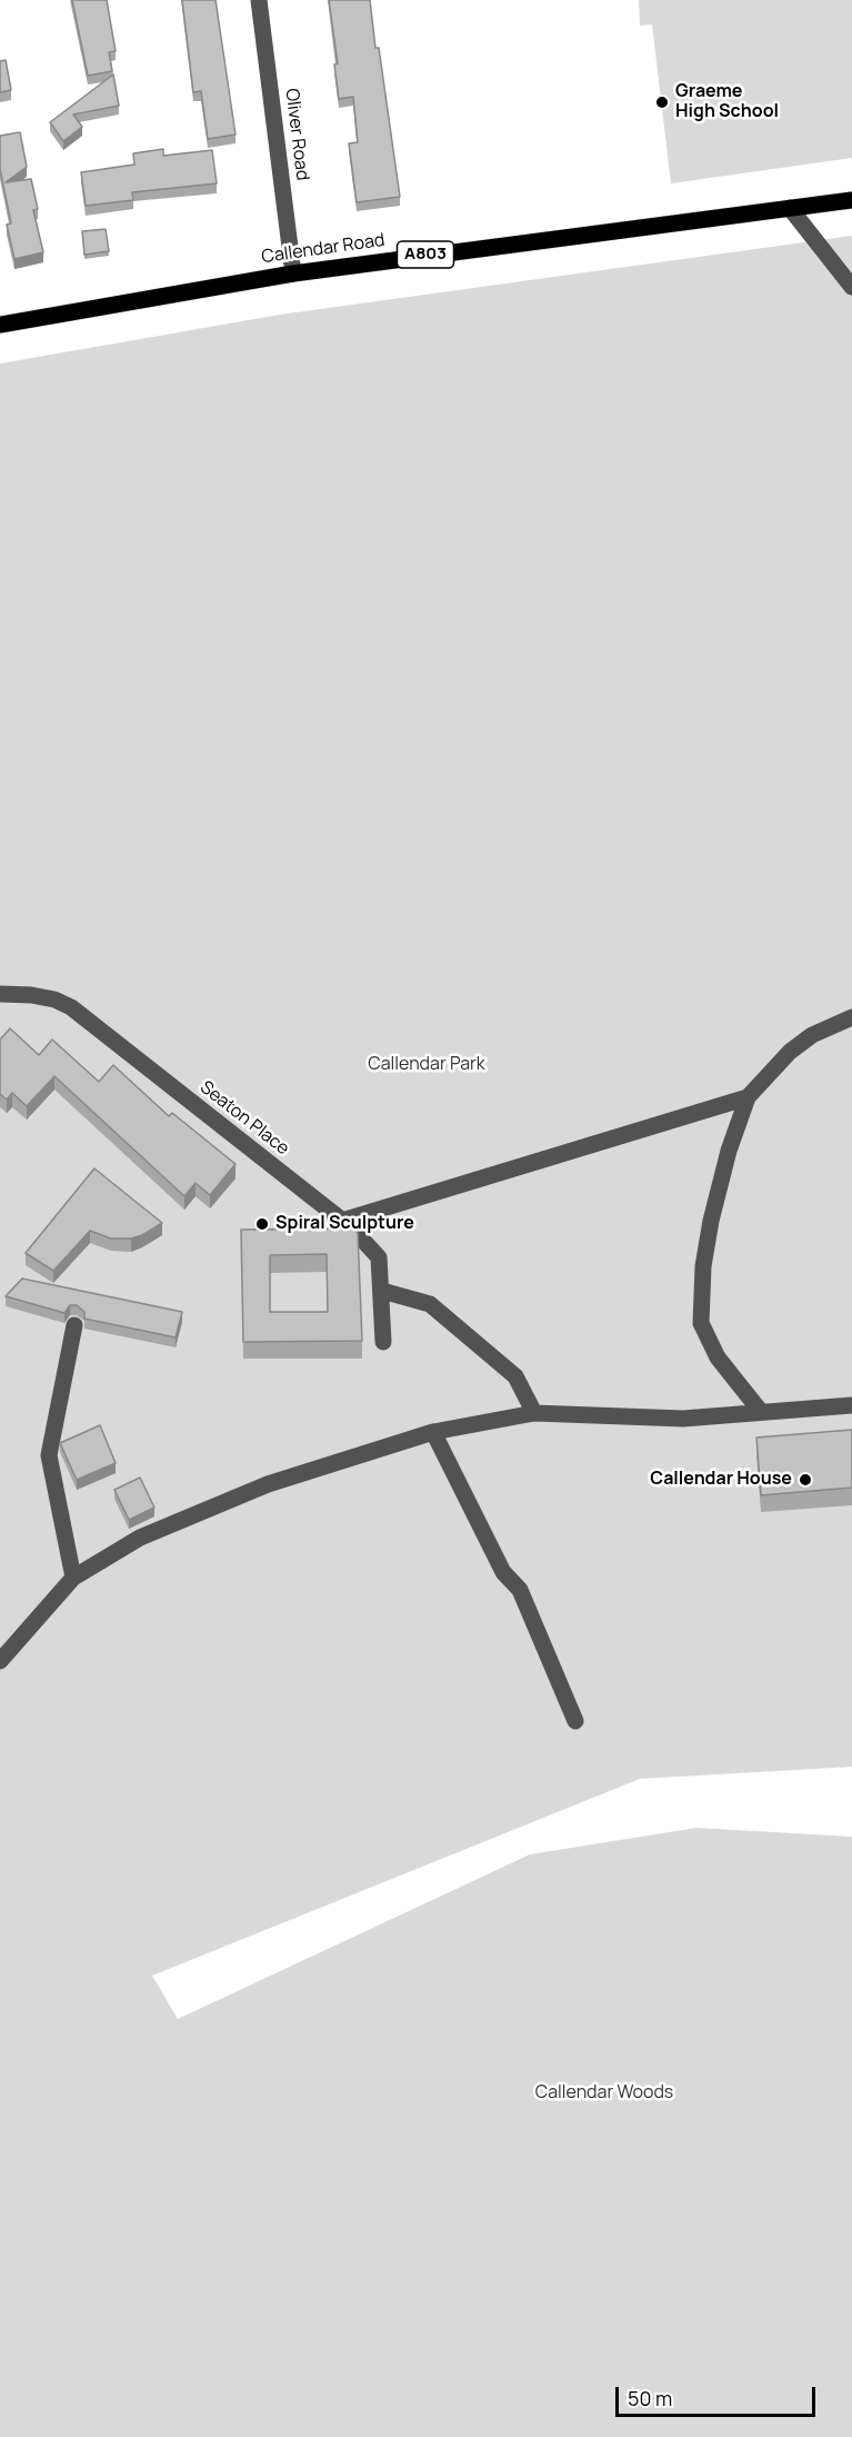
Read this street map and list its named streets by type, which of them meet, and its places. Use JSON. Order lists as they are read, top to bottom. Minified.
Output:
{"streets":{"main road":["Callendar Road","A803"],"street":["Oliver Road","Seaton Place"]},"crossings":[["Oliver Road","Callendar Road"]],"parks":["Callendar Park","Callendar Woods"],"places":["Graeme High School","Spiral Sculpture","Callendar House"],"scale_bar":"50 m"}
